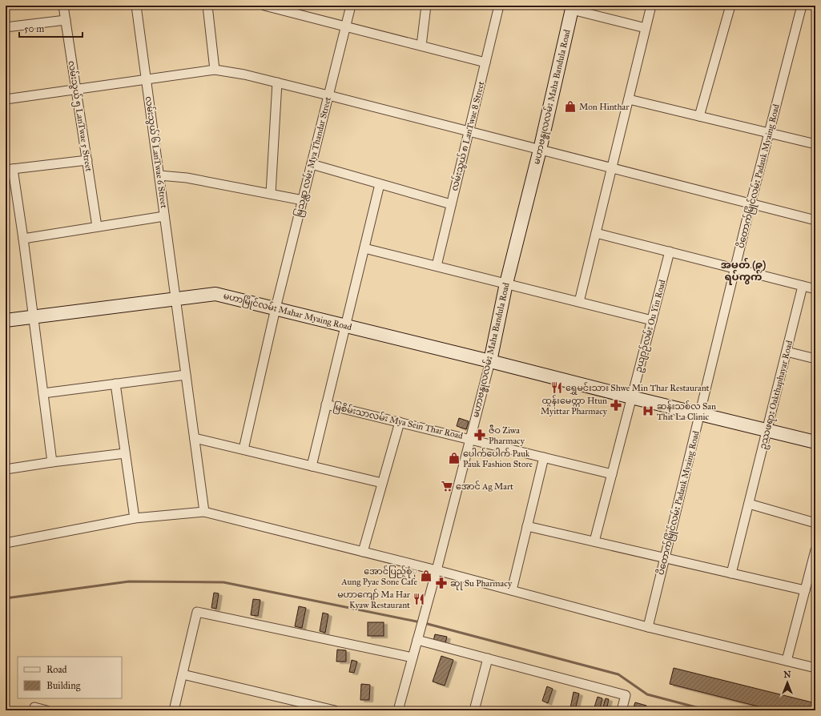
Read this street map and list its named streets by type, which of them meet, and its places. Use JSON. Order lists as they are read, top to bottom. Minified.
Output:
{"streets":{"street":["မဟာဗန္ဓုလလမ်း Maha Bandula Road","လမ်းသွယ် ၅ LanTwae 5 Street","လမ်းသွယ် ၈ LanTwae 8 Street","လမ်းသွယ် ၆ LanTwae 6 Street","မြသန္လာ လမ်း Mya Thandar Street","ပိတောက်မြိုင်လမ်း Padauk Myaing Road","မဟာမြိုင်လမ်း Mahar Myaing Road","ဥယျာဉ်လမ်း Ou Yin Road","ဥဿဖရား Oakthaphayar Road","မြစိမ်းသာလမ်း Mya Sein Thar Road"]},"crossings":[["မဟာဗန္ဓုလလမ်း Maha Bandula Road","မဟာမြိုင်လမ်း Mahar Myaing Road"],["မဟာဗန္ဓုလလမ်း Maha Bandula Road","မြစိမ်းသာလမ်း Mya Sein Thar Road"],["လမ်းသွယ် ၆ LanTwae 6 Street","မဟာမြိုင်လမ်း Mahar Myaing Road"],["မြသန္လာ လမ်း Mya Thandar Street","မဟာမြိုင်လမ်း Mahar Myaing Road"],["ပိတောက်မြိုင်လမ်း Padauk Myaing Road","မဟာမြိုင်လမ်း Mahar Myaing Road"],["မဟာမြိုင်လမ်း Mahar Myaing Road","ဥယျာဉ်လမ်း Ou Yin Road"],["မဟာမြိုင်လမ်း Mahar Myaing Road","ဥဿဖရား Oakthaphayar Road"]],"districts":["အမှတ် (၉) ရပ်ကွက်"],"places":{"shop":["Mon Hinthar","ပေါက်ပေါက် Pauk Pauk Fashion Store","အောင်ပြည့်စုံု Aung Pyae Sone Cafe"],"restaurant":["ရွှေမင်းသား Shwe Min Thar Restaurant","မဟာကျော် Ma Har Kyaw Restaurant"],"pharmacy":["ထွန်းမေတ္တာ Htun Myittar Pharmacy","ဇီဝ Ziwa Pharmacy","ဆုု Su Pharmacy"],"hospital":["ဆန်းသစ်လ San Thit La Clinic"],"supermarket":["အောင် Ag Mart"]},"legend":["Road","Building"],"scale_bar":"50 m","north":"top"}
